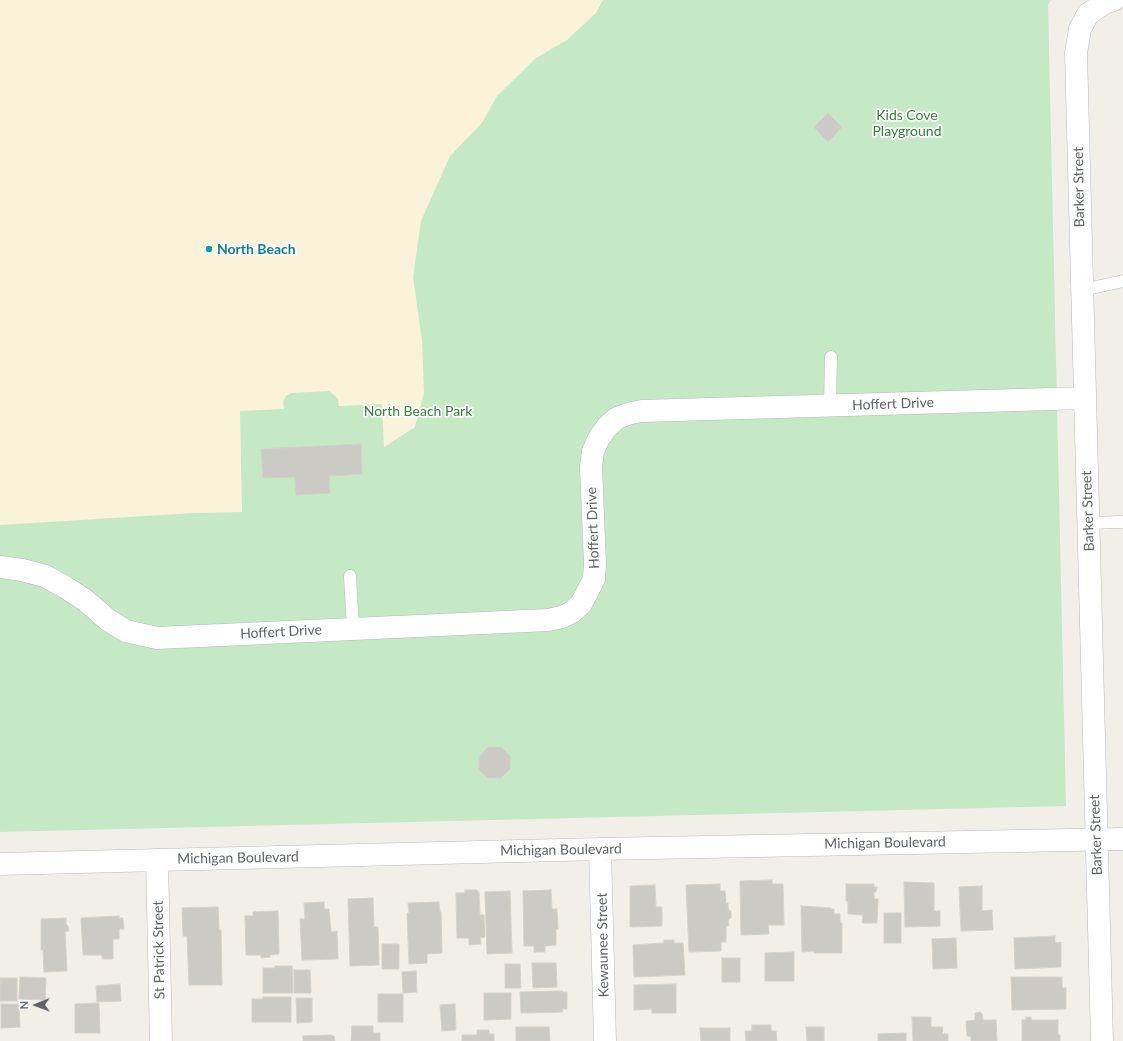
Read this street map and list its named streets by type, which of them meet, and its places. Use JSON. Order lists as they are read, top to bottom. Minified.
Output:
{"streets":{"street":["Barker Street","Hoffert Drive","Michigan Boulevard","Kewaunee Street","St Patrick Street"]},"crossings":[["Barker Street","Hoffert Drive"],["Barker Street","Michigan Boulevard"],["Michigan Boulevard","Kewaunee Street"],["Michigan Boulevard","St Patrick Street"]],"parks":["Kids Cove Playground","North Beach Park"],"places":["North Beach"],"north":"left"}
